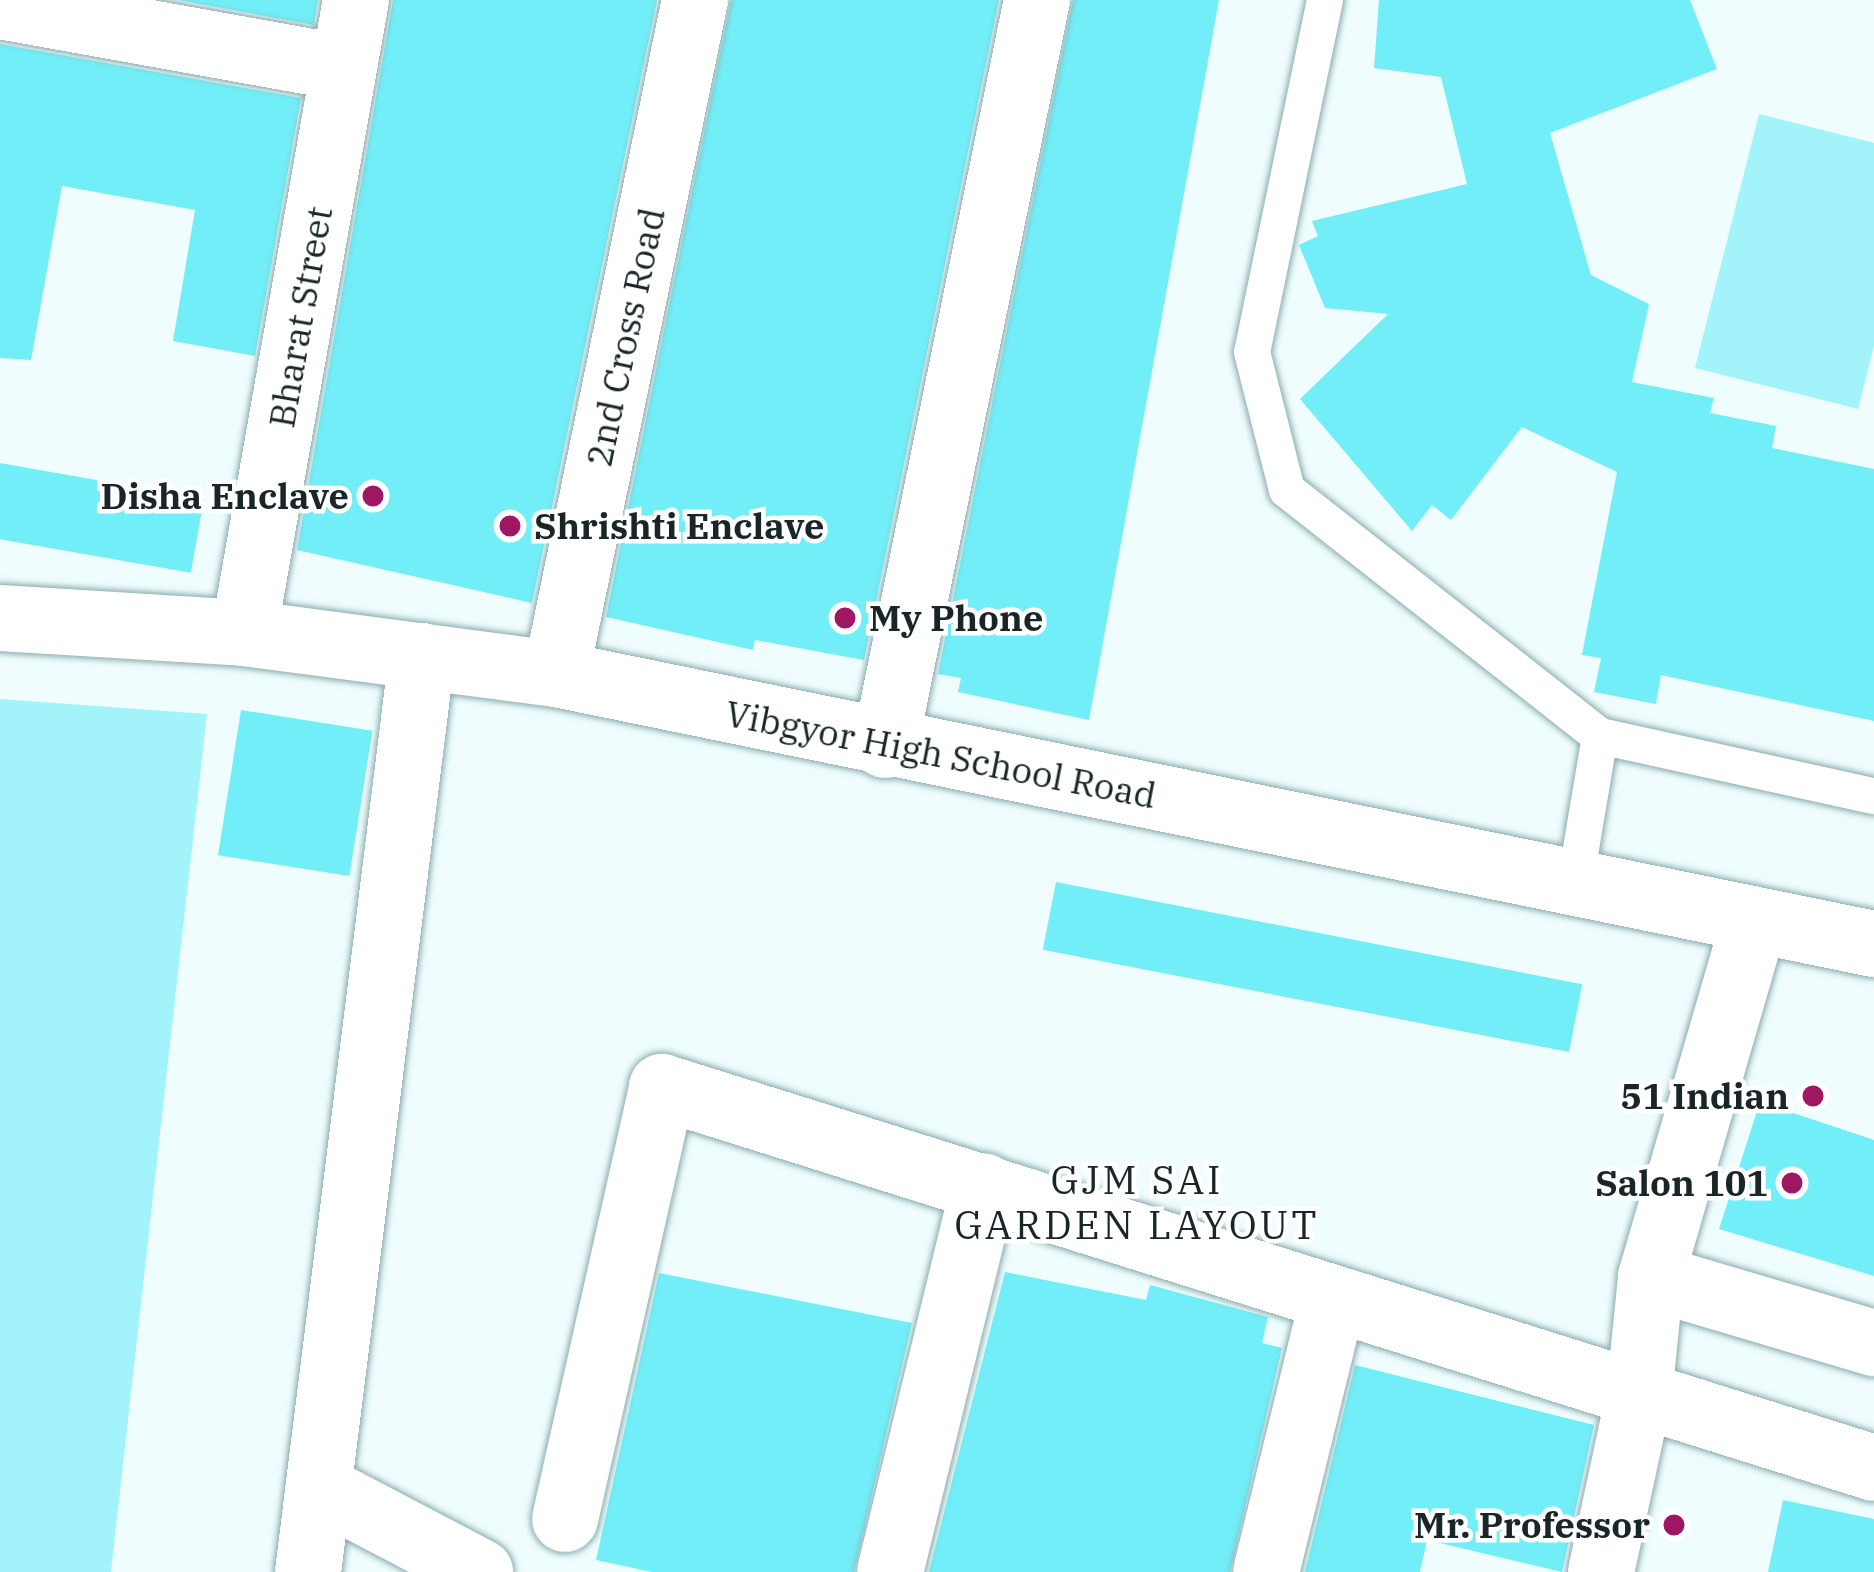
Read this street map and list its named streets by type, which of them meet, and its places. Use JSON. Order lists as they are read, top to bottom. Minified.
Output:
{"streets":{"street":["Bharat Street","2nd Cross Road","Vibgyor High School Road"]},"crossings":[["Bharat Street","Vibgyor High School Road"],["2nd Cross Road","Vibgyor High School Road"]],"districts":["GJM SAI GARDEN LAYOUT"],"places":["Disha Enclave","Shrishti Enclave","My Phone","51 Indian","Salon 101","Mr. Professor"]}
